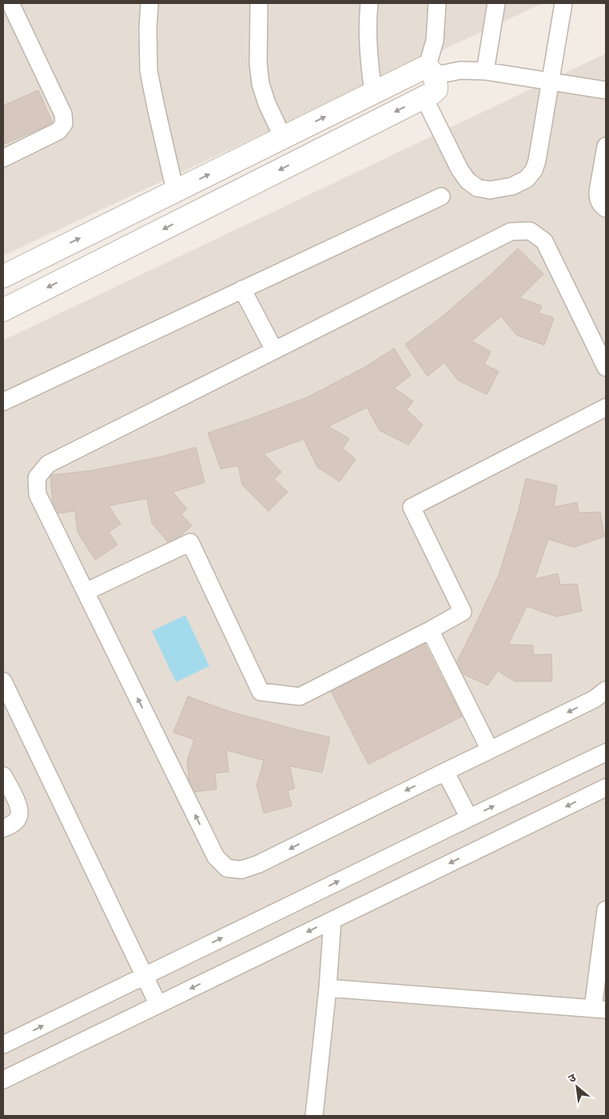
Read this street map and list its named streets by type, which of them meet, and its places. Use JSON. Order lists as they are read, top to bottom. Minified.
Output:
{"north":"top left"}
